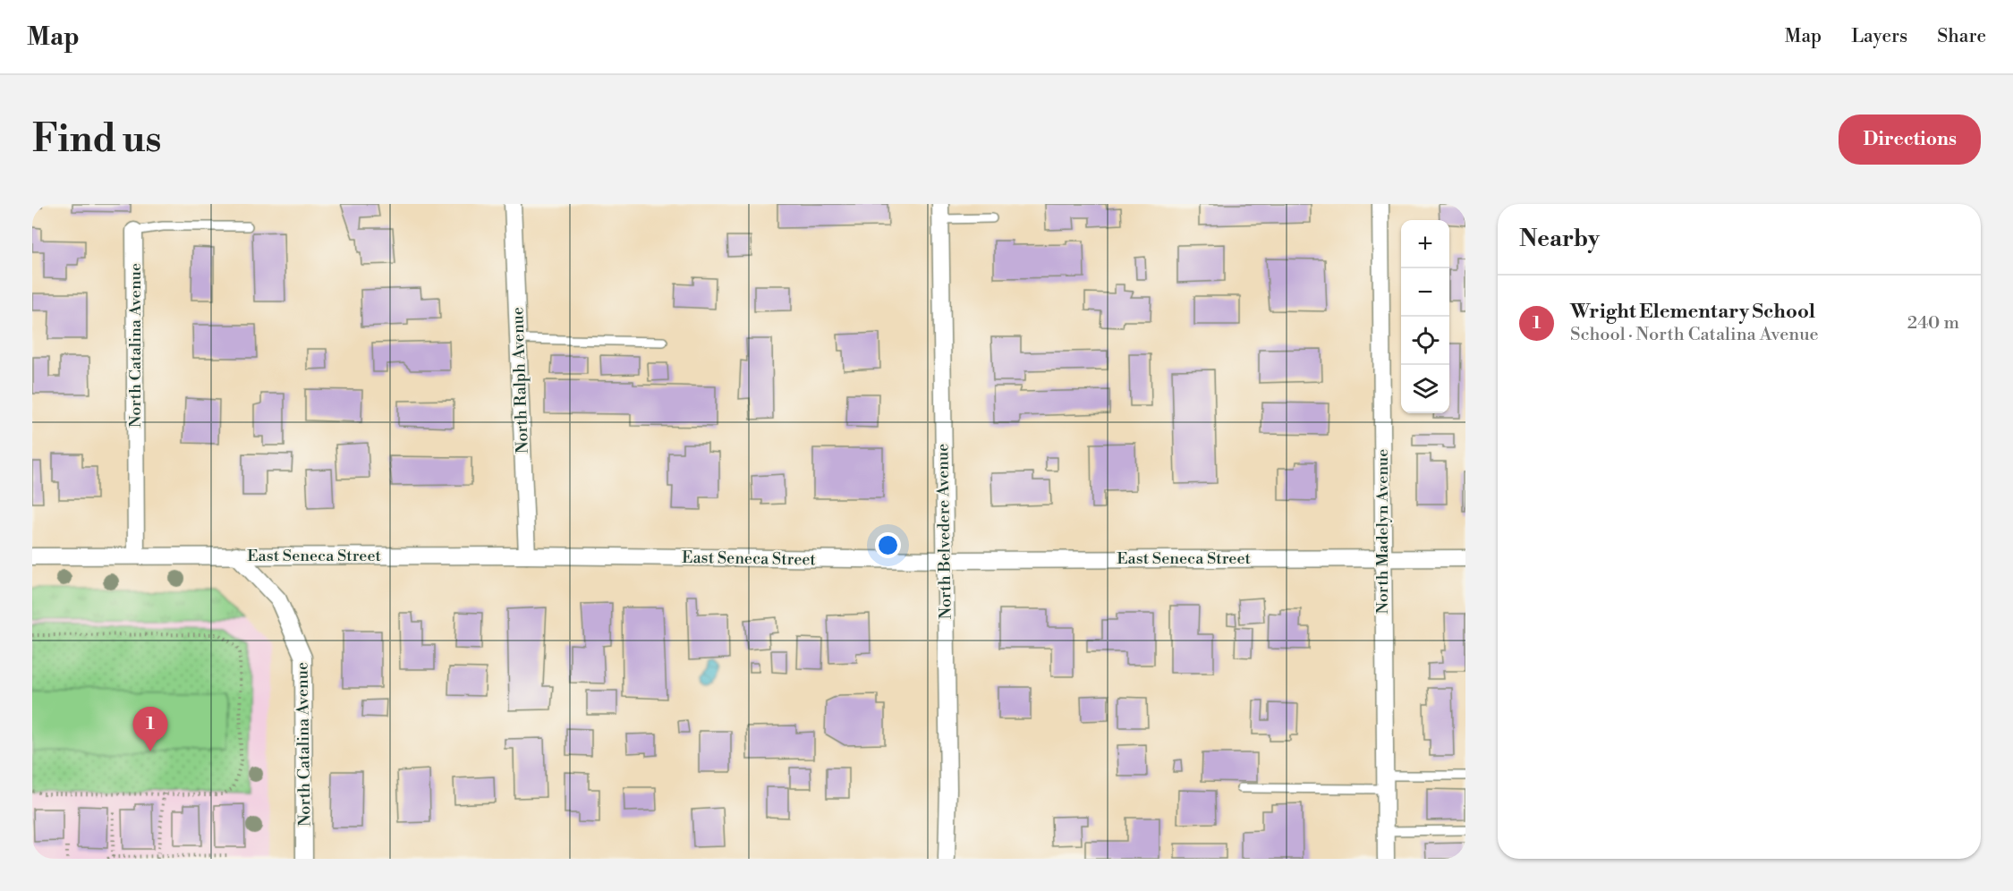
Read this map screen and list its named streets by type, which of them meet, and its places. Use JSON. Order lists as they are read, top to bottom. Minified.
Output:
{"streets":{"street":["North Catalina Avenue","North Ralph Avenue","North Belvedere Avenue","North Madelyn Avenue","East Seneca Street"]},"crossings":[["North Catalina Avenue","East Seneca Street"],["North Ralph Avenue","East Seneca Street"],["North Belvedere Avenue","East Seneca Street"],["North Madelyn Avenue","East Seneca Street"]],"page":{"header":"Map","nav":["Map","Layers","Share"],"buttons":"Directions","title":"Find us","heading":"Nearby","map_buttons":["+","−"],"list":[{"mark":"1","name":"Wright Elementary School","note":"School · North Catalina Avenue","value":"240 m"}],"pins":"1"}}
